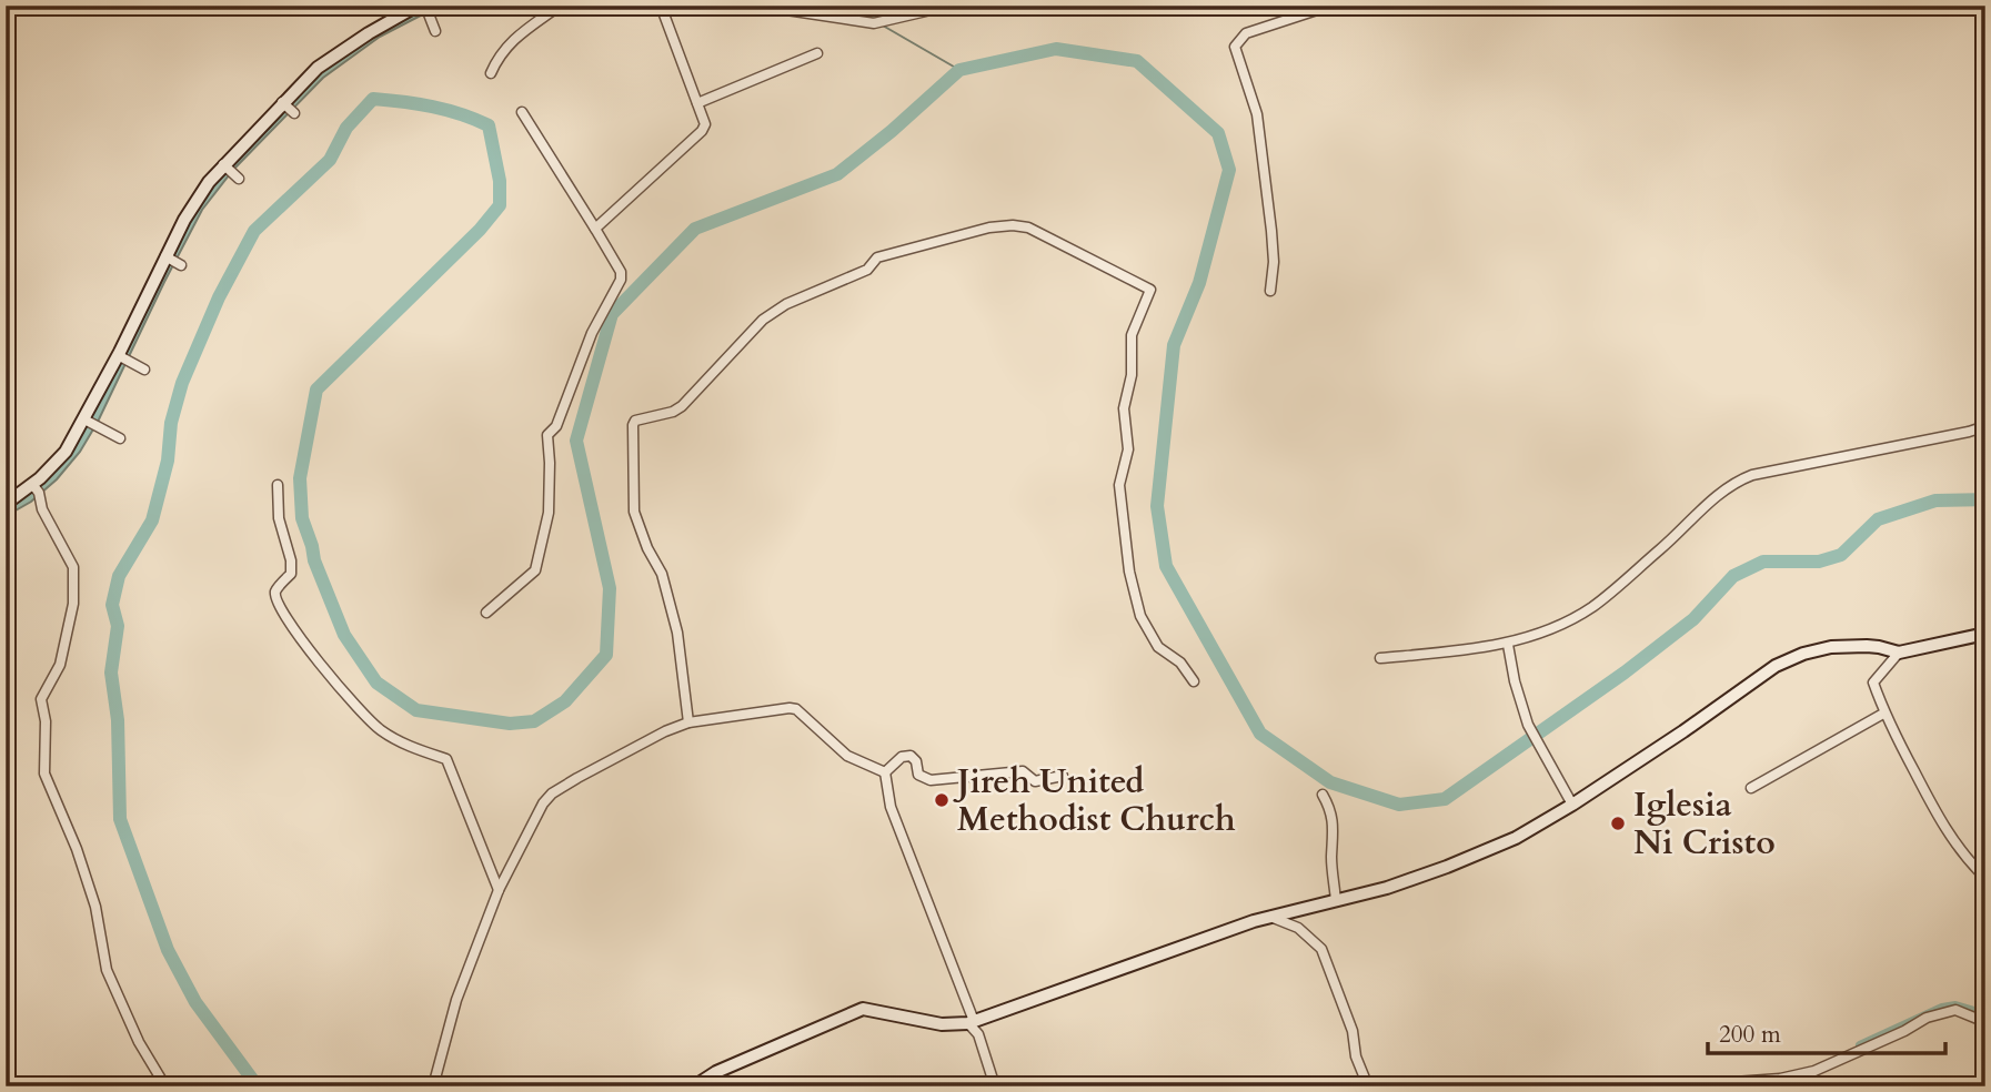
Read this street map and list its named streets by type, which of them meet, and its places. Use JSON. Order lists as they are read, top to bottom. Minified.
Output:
{"places":["Jireh United Methodist Church","Iglesia Ni Cristo"],"scale_bar":"200 m"}
